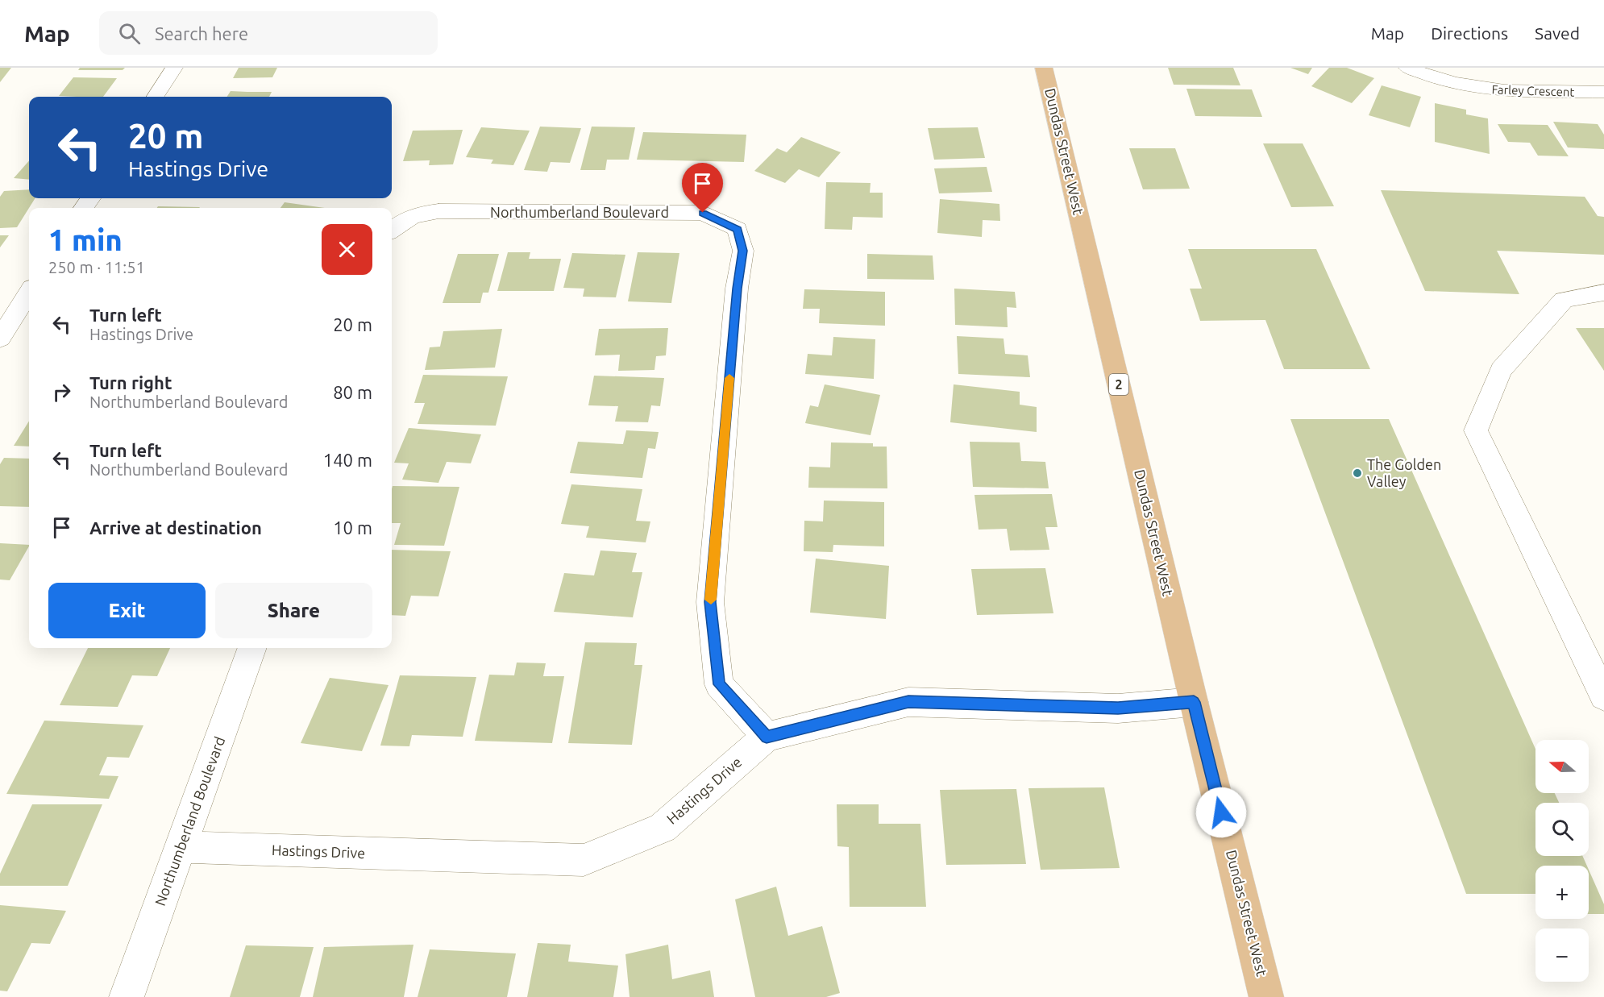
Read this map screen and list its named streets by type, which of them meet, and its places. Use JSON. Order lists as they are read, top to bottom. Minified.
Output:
{"streets":{"main road":["Dundas Street West","2"],"street":["Farley Crescent","Northumberland Boulevard","Hastings Drive"]},"crossings":[["Dundas Street West","Hastings Drive"],["Northumberland Boulevard","Hastings Drive"]],"places":["The Golden Valley"],"north":"left","page":{"header":"Map","search":"Search here","nav":["Map","Directions","Saved"],"turn":["20 m","Hastings Drive"],"heading":["1 min","250 m · 11:51"],"list":[{"name":"Turn left","note":"Hastings Drive","value":"20 m"},{"name":"Turn right","note":"Northumberland Boulevard","value":"80 m"},{"name":"Turn left","note":"Northumberland Boulevard","value":"140 m"},{"name":"Arrive at destination","value":"10 m"}],"buttons":["Exit","Share"],"map_buttons":["+","−"]}}
